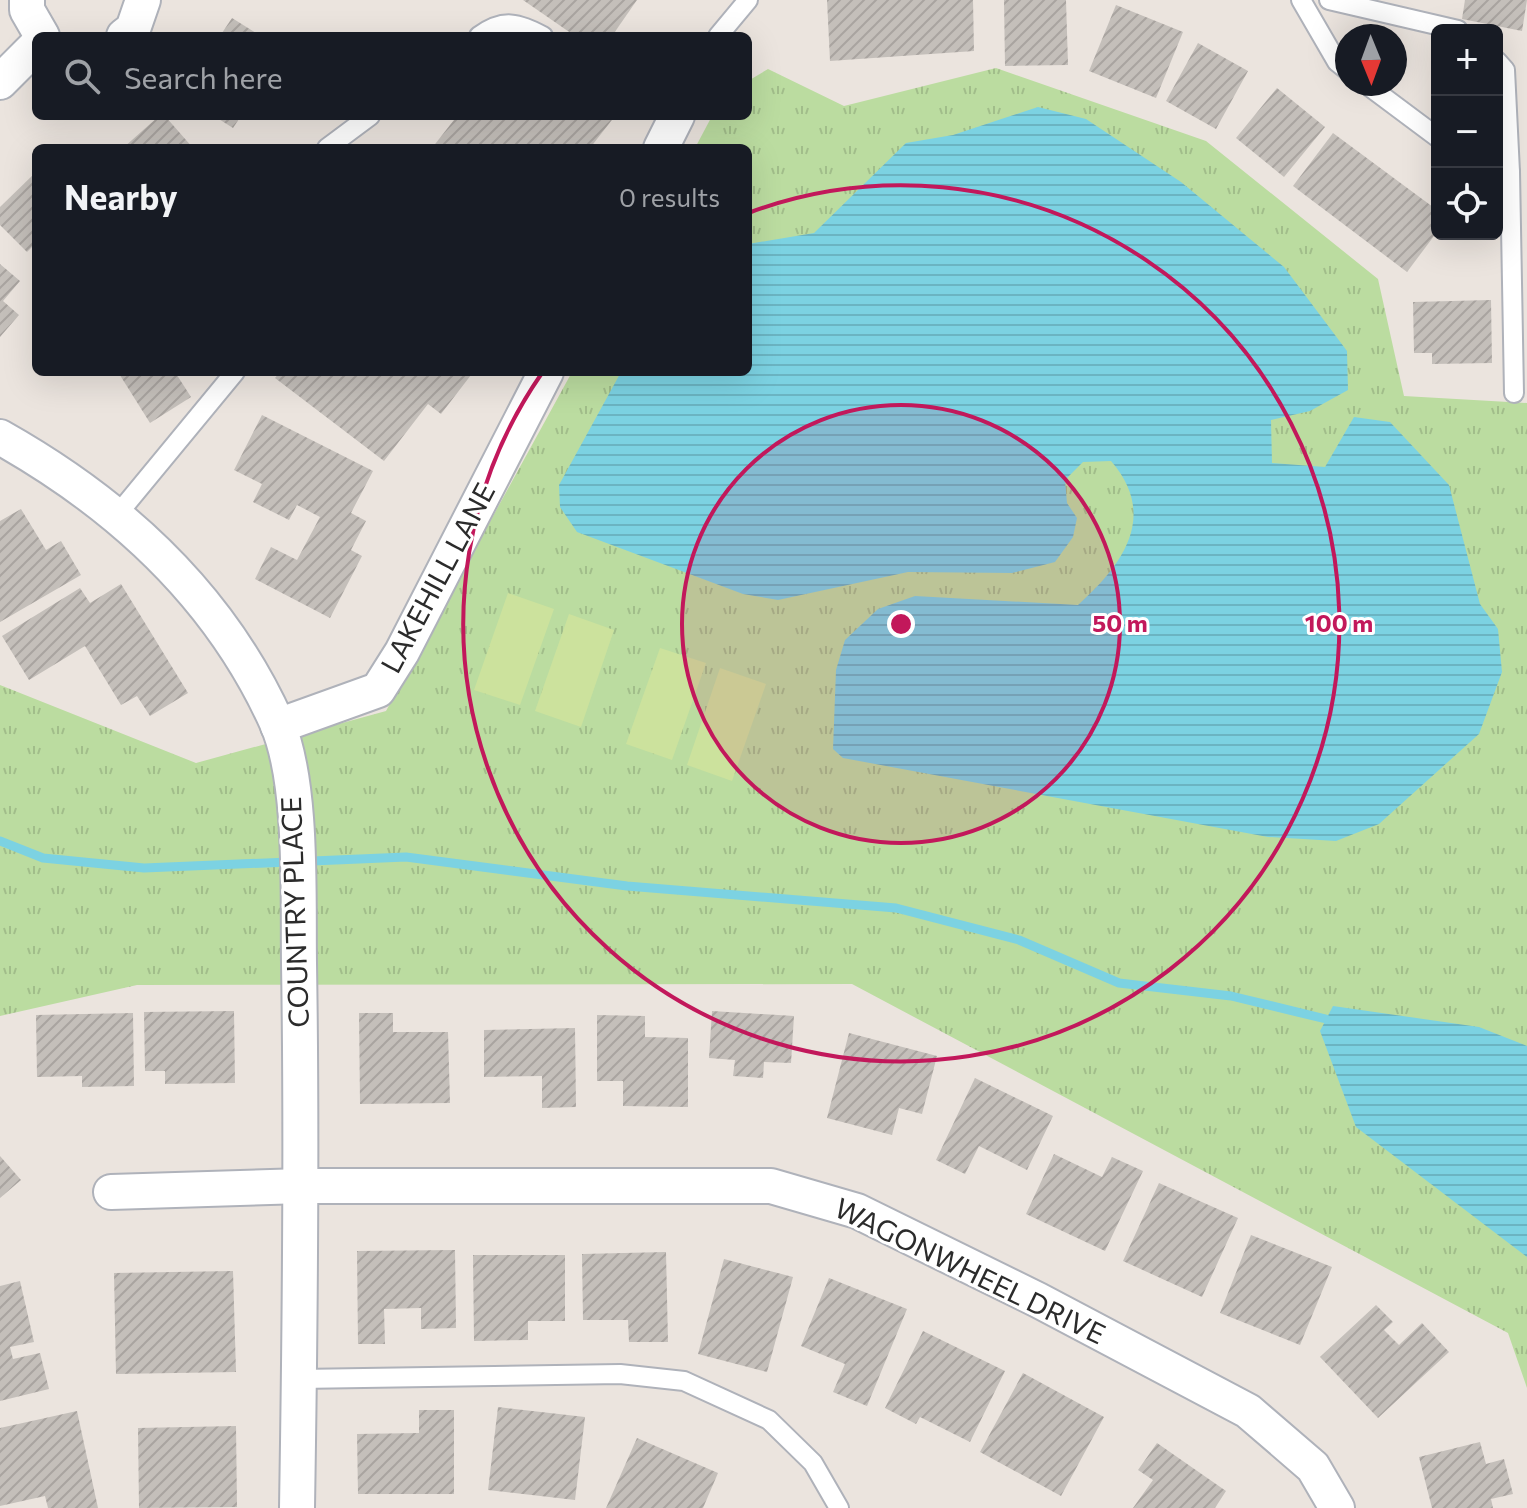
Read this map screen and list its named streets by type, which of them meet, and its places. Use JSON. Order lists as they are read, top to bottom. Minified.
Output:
{"streets":{"street":["LAKEHILL LANE","COUNTRY PLACE","WAGONWHEEL DRIVE"]},"crossings":[["LAKEHILL LANE","COUNTRY PLACE"],["COUNTRY PLACE","WAGONWHEEL DRIVE"]],"north":"bottom","page":{"map_buttons":["+","−"],"search":"Search here","heading":["Nearby","0 results"]},"rings":["50 m","100 m"]}
